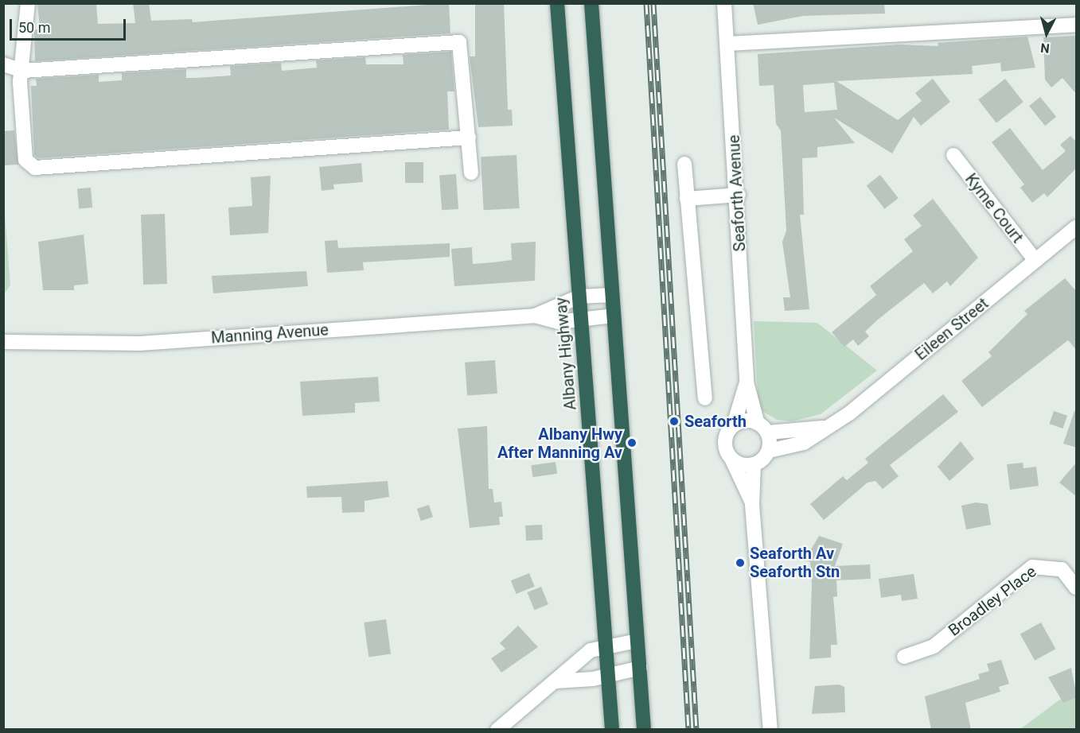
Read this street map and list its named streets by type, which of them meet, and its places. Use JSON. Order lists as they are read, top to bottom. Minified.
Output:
{"streets":{"highway":["Albany Highway"],"street":["Seaforth Avenue","Kyme Court","Eileen Street","Manning Avenue","Broadley Place"]},"crossings":[["Seaforth Avenue","Eileen Street"],["Kyme Court","Eileen Street"],["Manning Avenue","Albany Highway"]],"places":["Seaforth","Albany Hwy After Manning Av","Seaforth Av Seaforth Stn"],"scale_bar":"50 m","north":"bottom"}
